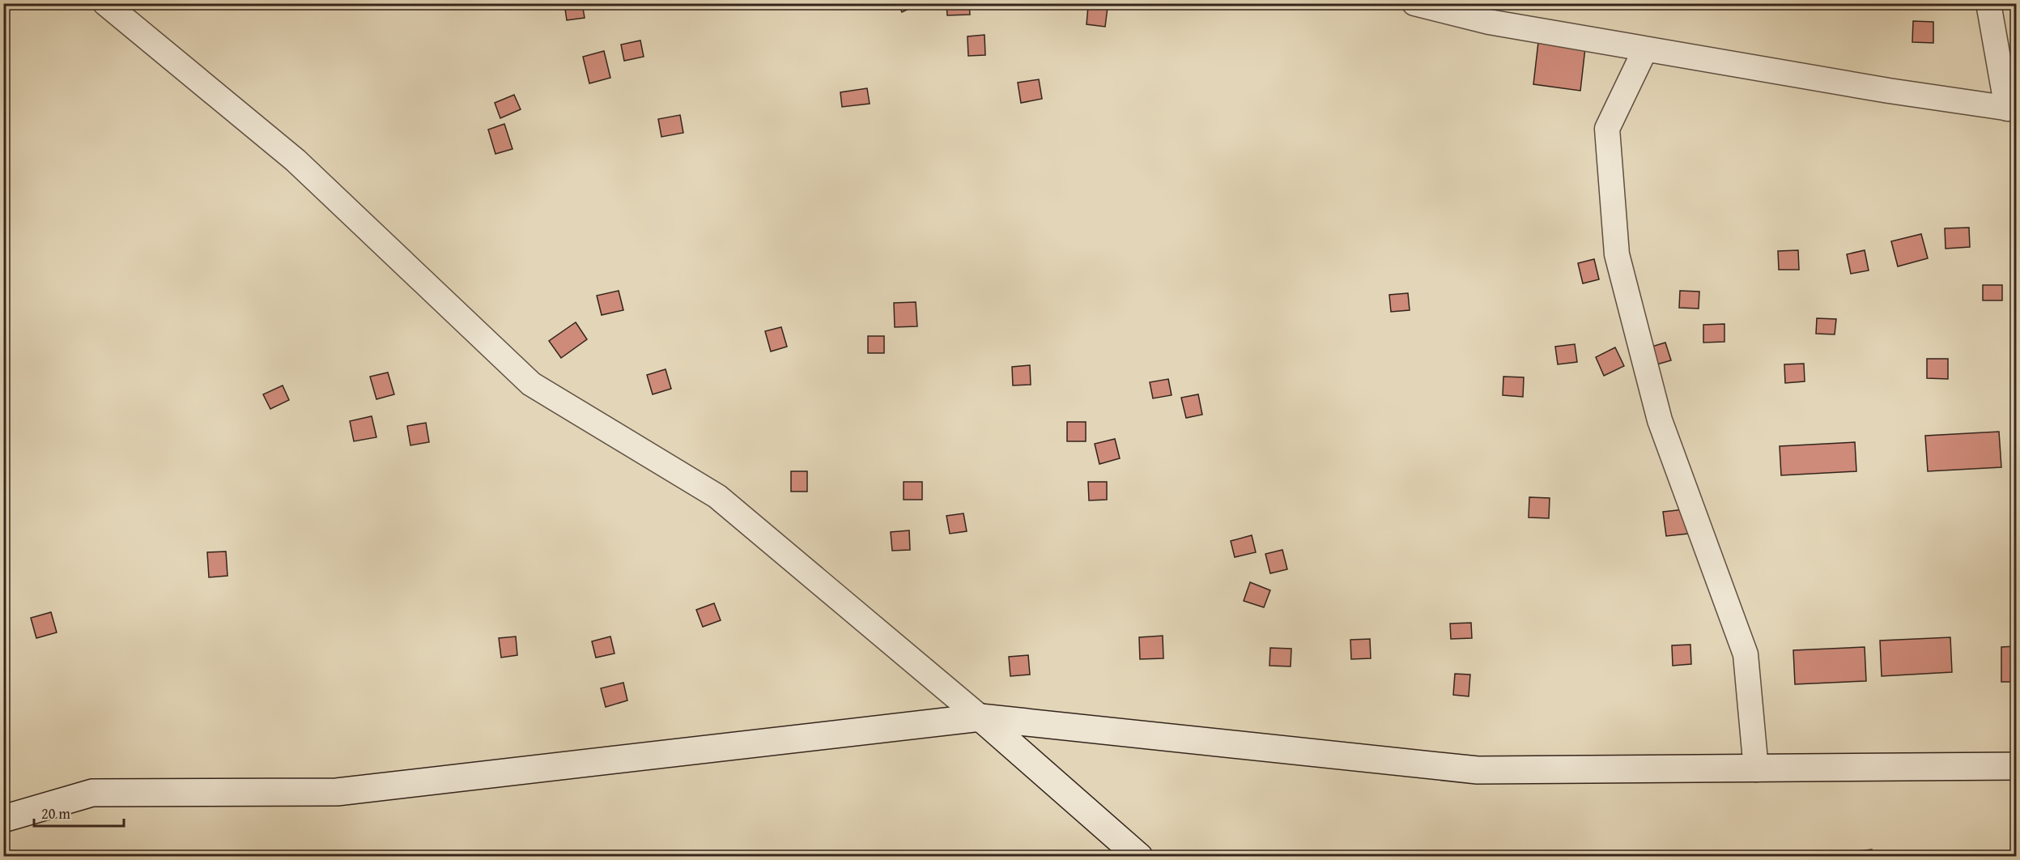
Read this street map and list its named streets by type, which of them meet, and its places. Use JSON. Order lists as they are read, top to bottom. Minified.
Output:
{"scale_bar":"20 m"}
